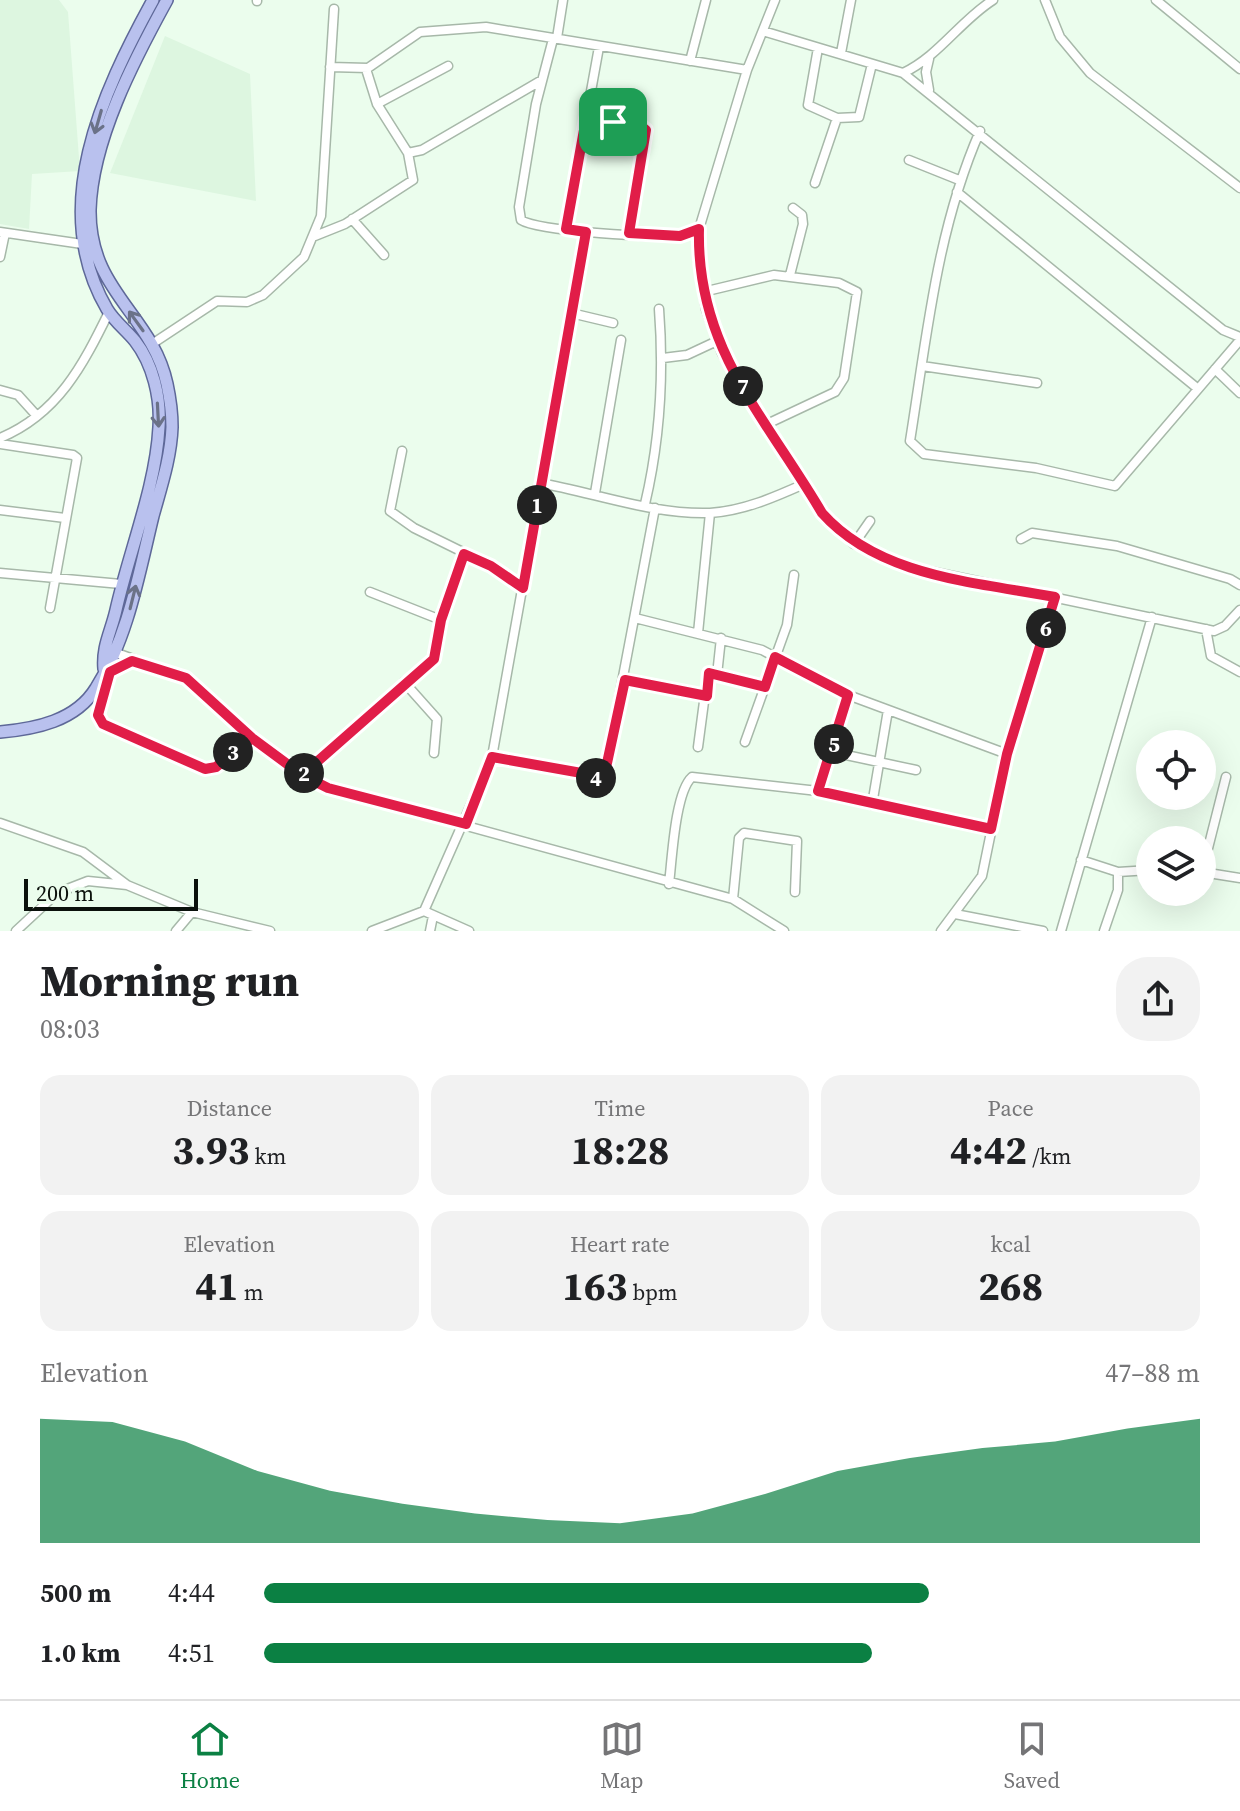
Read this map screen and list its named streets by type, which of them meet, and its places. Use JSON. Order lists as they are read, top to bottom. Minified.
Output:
{"scale_bar":"200 m","page":{"pins":["7","1","6","5","3","2","4"],"scale":"200 m","heading":["Morning run","08:03"],"stats":[["Distance","3.93 km"],["Time","18:28"],["Pace","4:42 /km"],["Elevation","41 m"],["Heart rate","163 bpm"],["kcal","268"]],"chart":["Elevation","47–88 m"],"list":[{"name":"500 m","note":"4:44"},{"name":"1.0 km","note":"4:51"}],"tabs":["Home","Map","Saved"]}}
